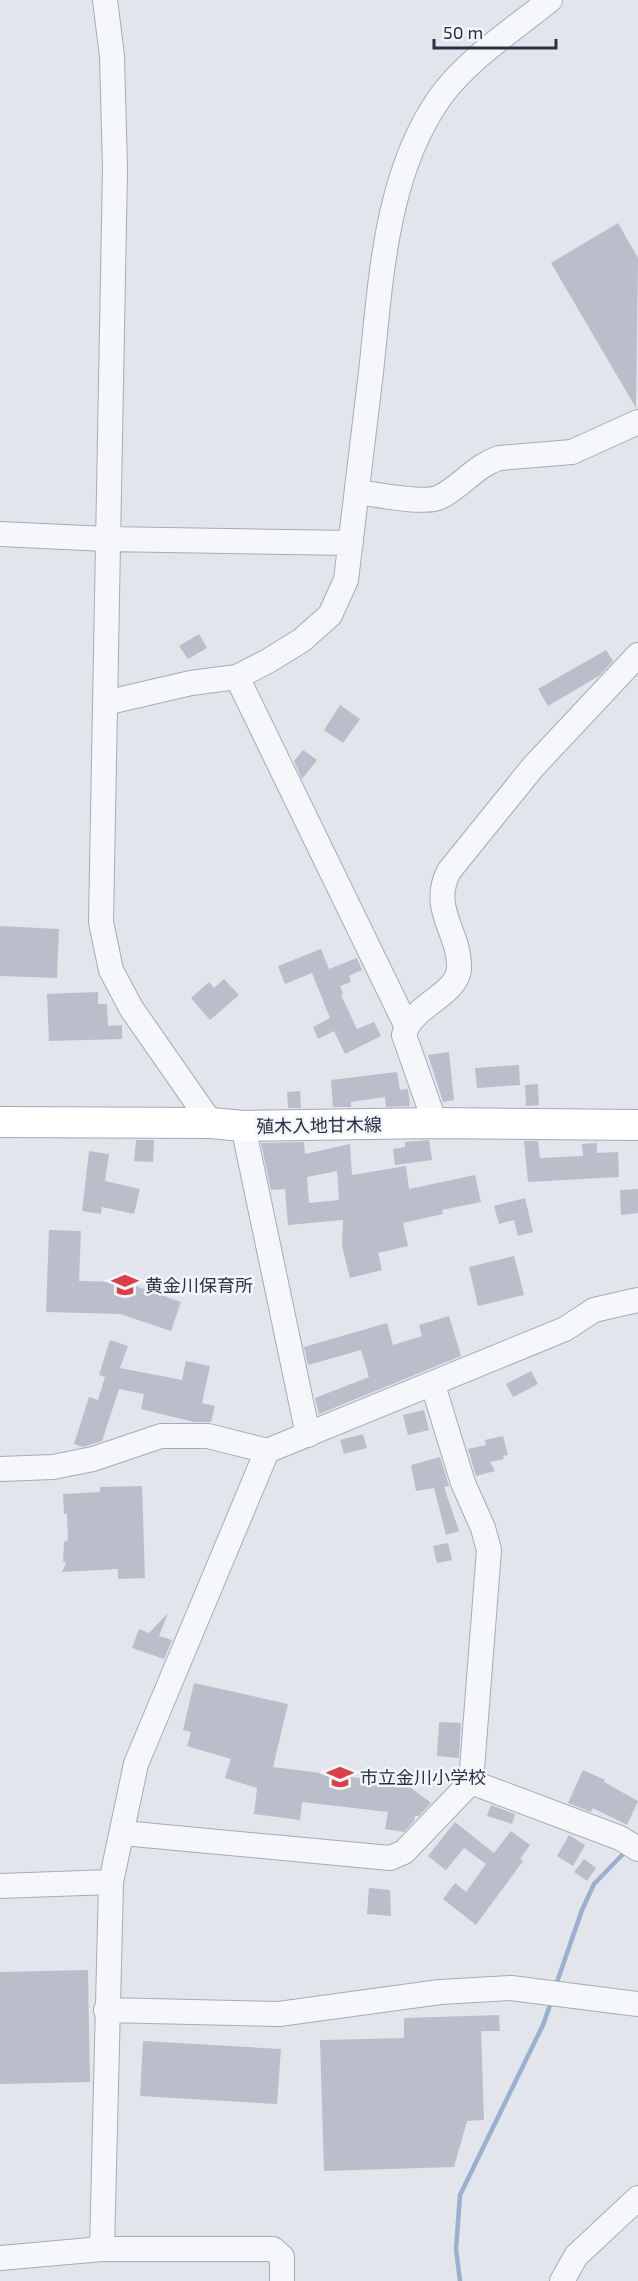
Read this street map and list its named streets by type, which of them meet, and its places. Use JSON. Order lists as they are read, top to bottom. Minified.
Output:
{"streets":{"main road":["殖木入地甘木線"]},"places":{"school or university":["黄金川保育所","市立金川小学校"]},"scale_bar":"50 m"}
